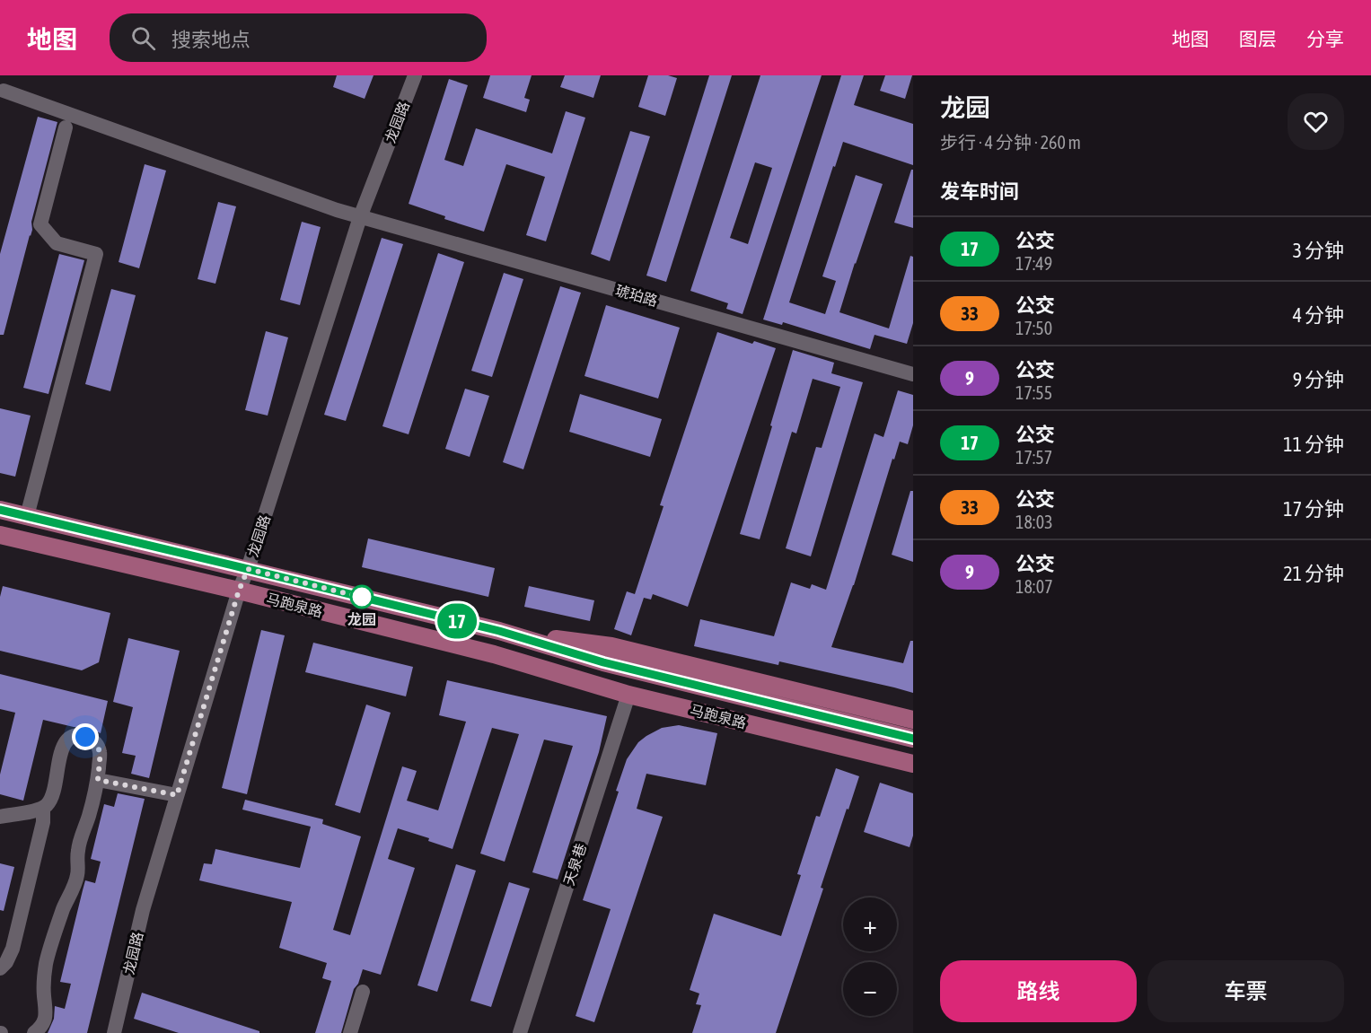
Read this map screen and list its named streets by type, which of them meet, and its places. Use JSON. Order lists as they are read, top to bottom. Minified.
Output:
{"streets":{"main road":["马跑泉路"],"street":["龙园路","琥珀路","天泉巷"]},"crossings":[["龙园路","琥珀路"],["龙园路","马跑泉路"],["马跑泉路","天泉巷"]],"places":["龙园"],"lines":["bus line 17"],"page":{"header":"地图","search":"搜索地点","nav":["地图","图层","分享"],"on_map":"17","heading":[["龙园","步行 · 4 分钟 · 260 m"],"发车时间"],"list":[{"mark":"17","name":"公交","note":"17:49","value":"3 分钟"},{"mark":"33","name":"公交","note":"17:50","value":"4 分钟"},{"mark":"9","name":"公交","note":"17:55","value":"9 分钟"},{"mark":"17","name":"公交","note":"17:57","value":"11 分钟"},{"mark":"33","name":"公交","note":"18:03","value":"17 分钟"},{"mark":"9","name":"公交","note":"18:07","value":"21 分钟"}],"map_buttons":["+","−"],"buttons":["路线","车票"]}}
